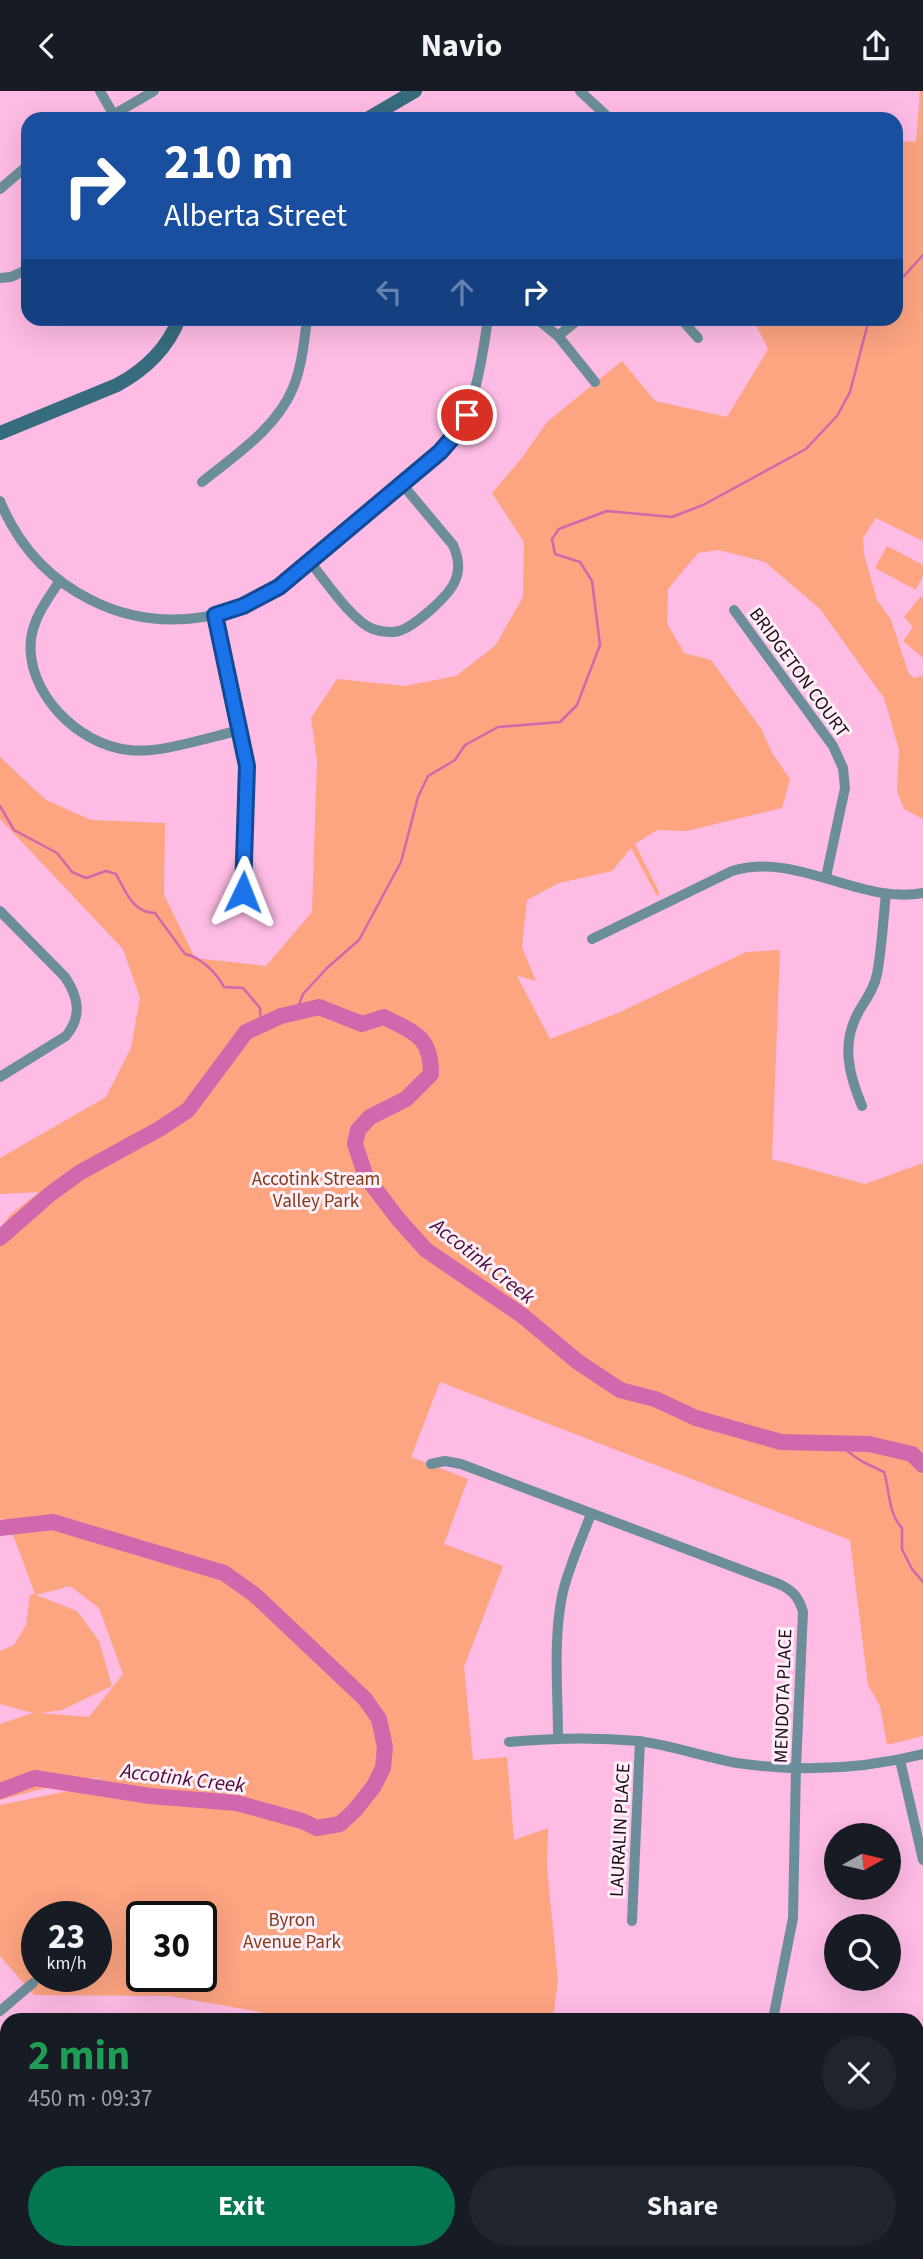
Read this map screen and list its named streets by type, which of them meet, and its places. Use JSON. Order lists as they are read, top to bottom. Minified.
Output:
{"streets":{"street":["BRIDGETON COURT","MENDOTA PLACE","LAURALIN PLACE"]},"water":["Accotink Creek"],"parks":["Accotink Stream Valley Park","Byron Avenue Park"],"north":"right","page":{"header":"Navio","turn":["210 m","Alberta Street"],"speed":"23 km/h","limit":"30","heading":["2 min","450 m · 09:37"],"buttons":["Exit","Share"]}}
